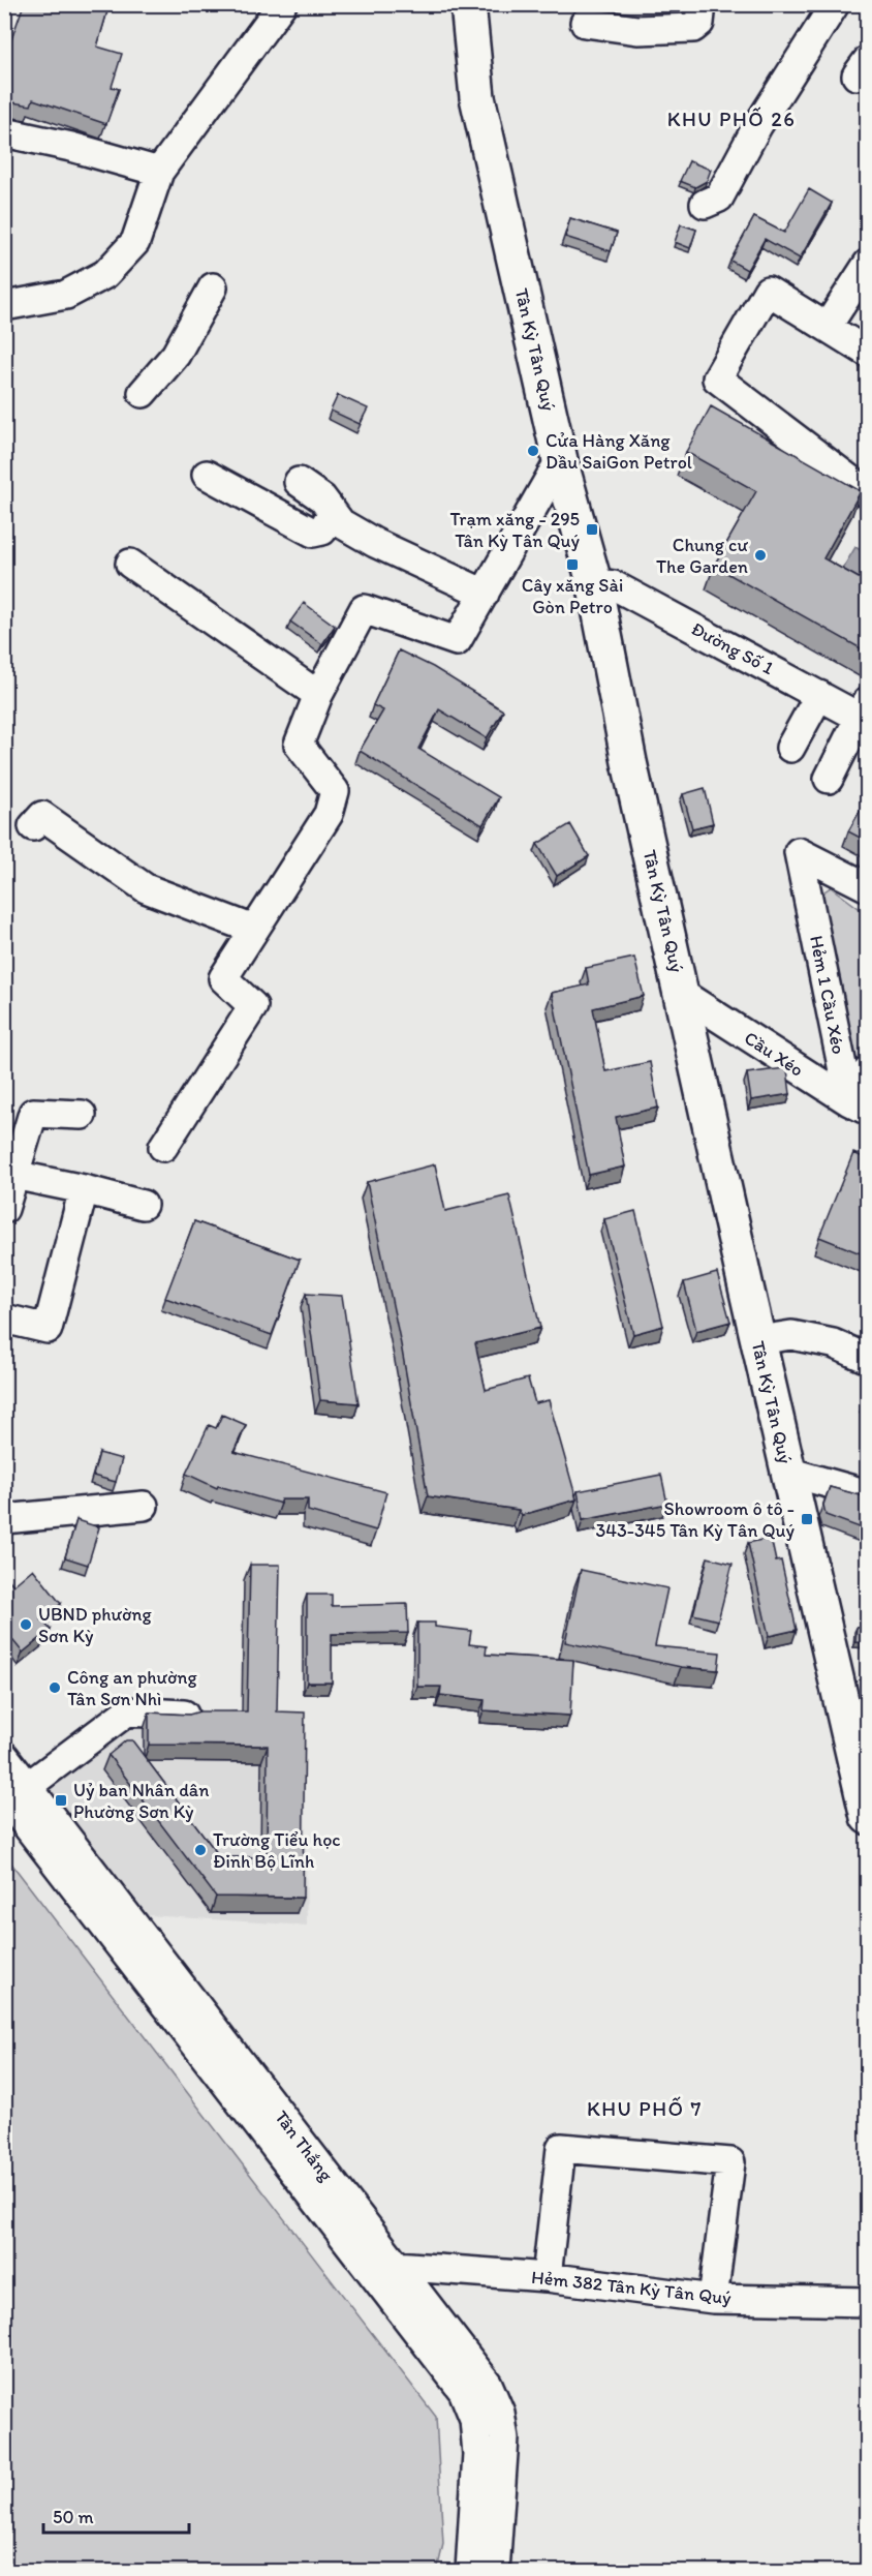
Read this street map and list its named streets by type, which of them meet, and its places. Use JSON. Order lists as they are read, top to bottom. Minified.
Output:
{"streets":{"main road":["Tân Kỳ Tân Quý"],"street":["Đường Số 1","Hẻm 1 Cầu Xéo","Cầu Xéo","Tân Thắng","Hẻm 382 Tân Kỳ Tân Quý"]},"crossings":[["Tân Kỳ Tân Quý","Đường Số 1"],["Tân Kỳ Tân Quý","Cầu Xéo"],["Hẻm 1 Cầu Xéo","Cầu Xéo"],["Tân Thắng","Hẻm 382 Tân Kỳ Tân Quý"]],"districts":["KHU PHỐ 26","KHU PHỐ 7"],"places":{"other":["Cửa Hàng Xăng Dầu SaiGon Petrol","Chung cư The Garden","UBND phường Sơn Kỳ","Công an phường Tân Sơn Nhì","Trường Tiểu học Đinh Bộ Lĩnh"],"transit":["Trạm xăng - 295 Tân Kỳ Tân Quý","Cây xăng Sài Gòn Petro","Showroom ô tô - 343-345 Tân Kỳ Tân Quý","Uỷ ban Nhân dân Phường Sơn Kỳ"]},"scale_bar":"50 m"}
